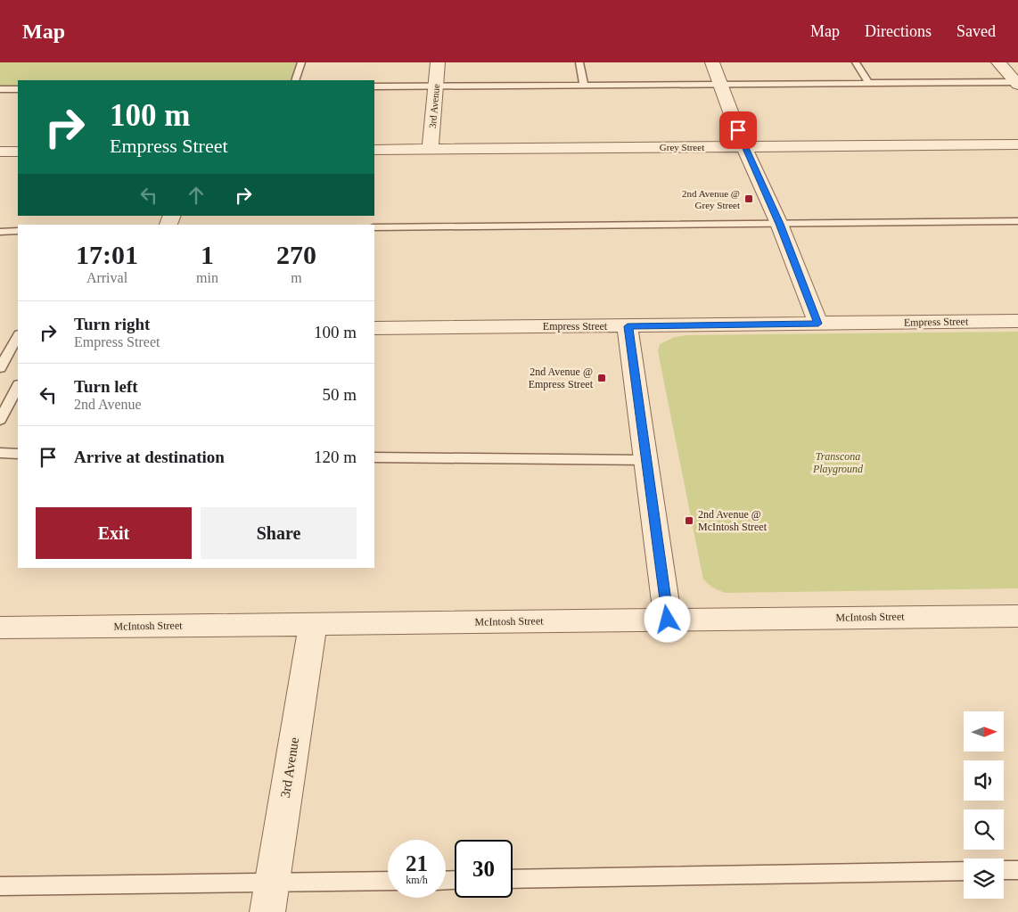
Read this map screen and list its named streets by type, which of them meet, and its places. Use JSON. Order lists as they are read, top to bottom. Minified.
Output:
{"streets":{"street":["3rd Avenue","Grey Street","Empress Street","McIntosh Street"]},"crossings":[["3rd Avenue","Grey Street"],["3rd Avenue","McIntosh Street"]],"parks":["Transcona Playground"],"places":{"transit":["2nd Avenue @ Grey Street","2nd Avenue @ Empress Street","2nd Avenue @ McIntosh Street"]},"north":"right","page":{"header":"Map","nav":["Map","Directions","Saved"],"turn":["100 m","Empress Street"],"eta":["17:01","Arrival","1","min","270","m"],"list":[{"name":"Turn right","note":"Empress Street","value":"100 m"},{"name":"Turn left","note":"2nd Avenue","value":"50 m"},{"name":"Arrive at destination","value":"120 m"}],"buttons":["Exit","Share"],"speed":"21 km/h","limit":"30"}}
